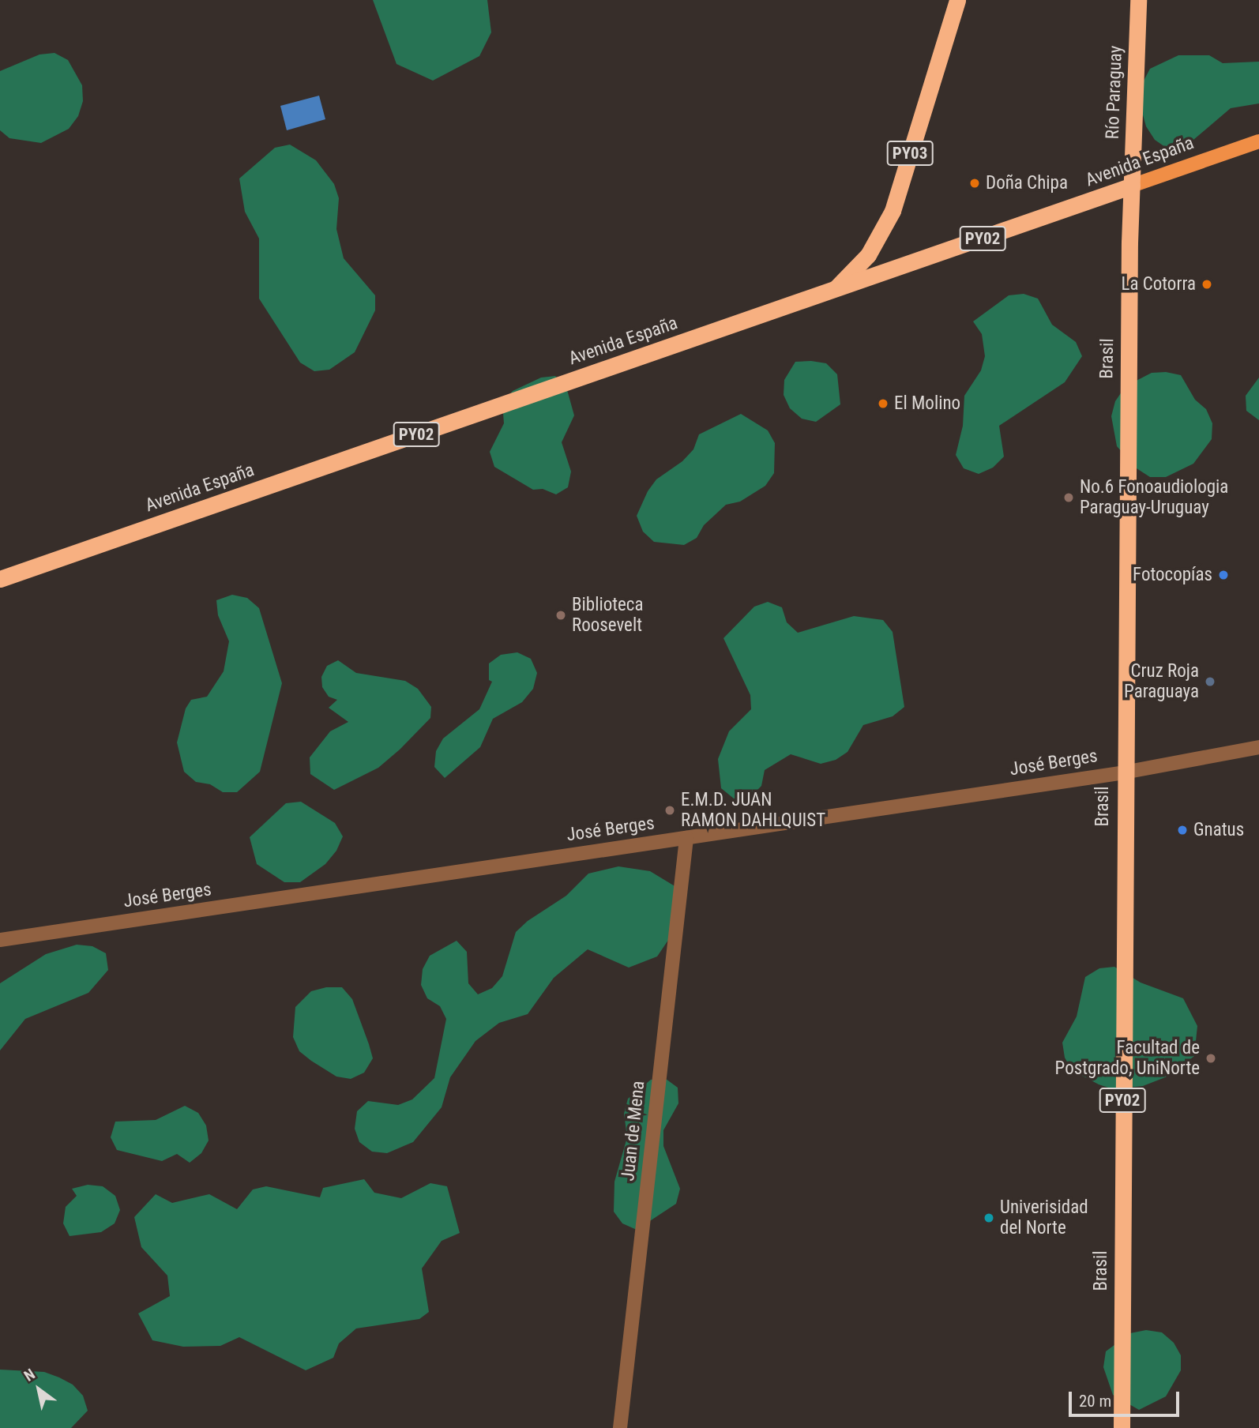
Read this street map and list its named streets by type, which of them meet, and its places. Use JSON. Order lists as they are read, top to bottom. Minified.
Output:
{"streets":{"highway":["Río Paraguay","PY03","Avenida España","PY02","Brasil"],"street":["José Berges","Juan de Mena"]},"crossings":[["Río Paraguay","Avenida España"],["Río Paraguay","Brasil"],["PY03","Avenida España"],["Avenida España","Brasil"],["Brasil","José Berges"],["José Berges","Juan de Mena"]],"places":["Doña Chipa","La Cotorra","El Molino","No.6 Fonoaudiologia Paraguay-Uruguay","Fotocopías","Biblioteca Roosevelt","Cruz Roja Paraguaya","E.M.D. JUAN RAMON DAHLQUIST","Gnatus","Facultad de Postgrado, UniNorte","Univerisidad del Norte"],"scale_bar":"20 m","north":"top left"}
